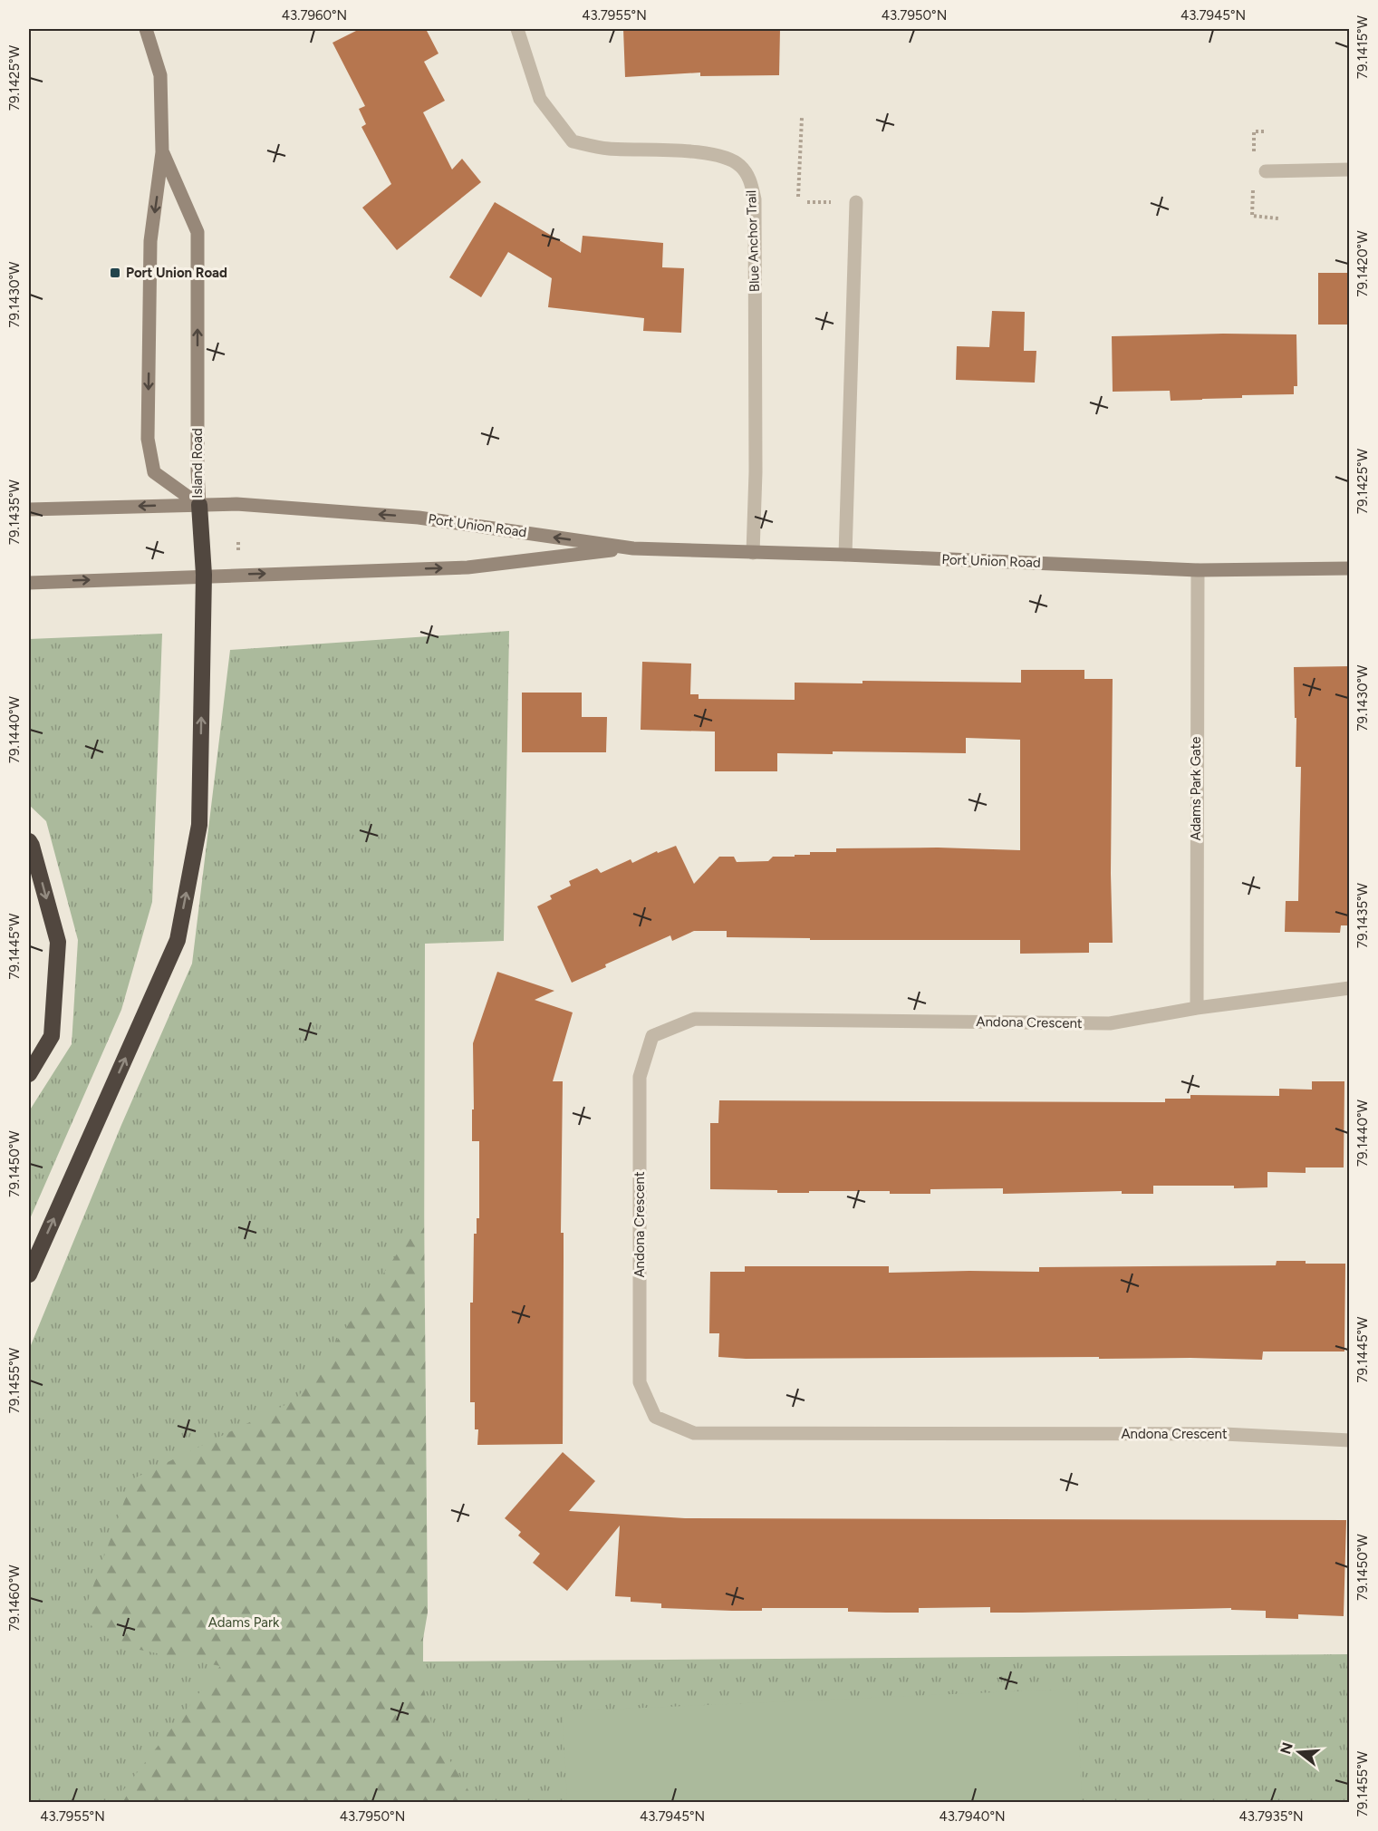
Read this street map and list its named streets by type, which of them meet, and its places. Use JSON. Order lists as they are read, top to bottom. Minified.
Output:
{"streets":{"main road":["Island Road","Port Union Road"],"street":["Blue Anchor Trail","Adams Park Gate","Andona Crescent"]},"crossings":[["Blue Anchor Trail","Port Union Road"],["Island Road","Port Union Road"],["Port Union Road","Adams Park Gate"],["Adams Park Gate","Andona Crescent"]],"parks":["Adams Park"],"places":{"transit":["Port Union Road"]},"north":"left","coordinates":["43.7960°N","43.7955°N","43.7950°N","43.7945°N","79.1415°W","79.1425°W","79.1420°W","79.1430°W","79.1435°W","79.1440°W","79.1445°W","79.1450°W","79.1455°W","79.1460°W","43.7940°N","43.7935°N"]}
